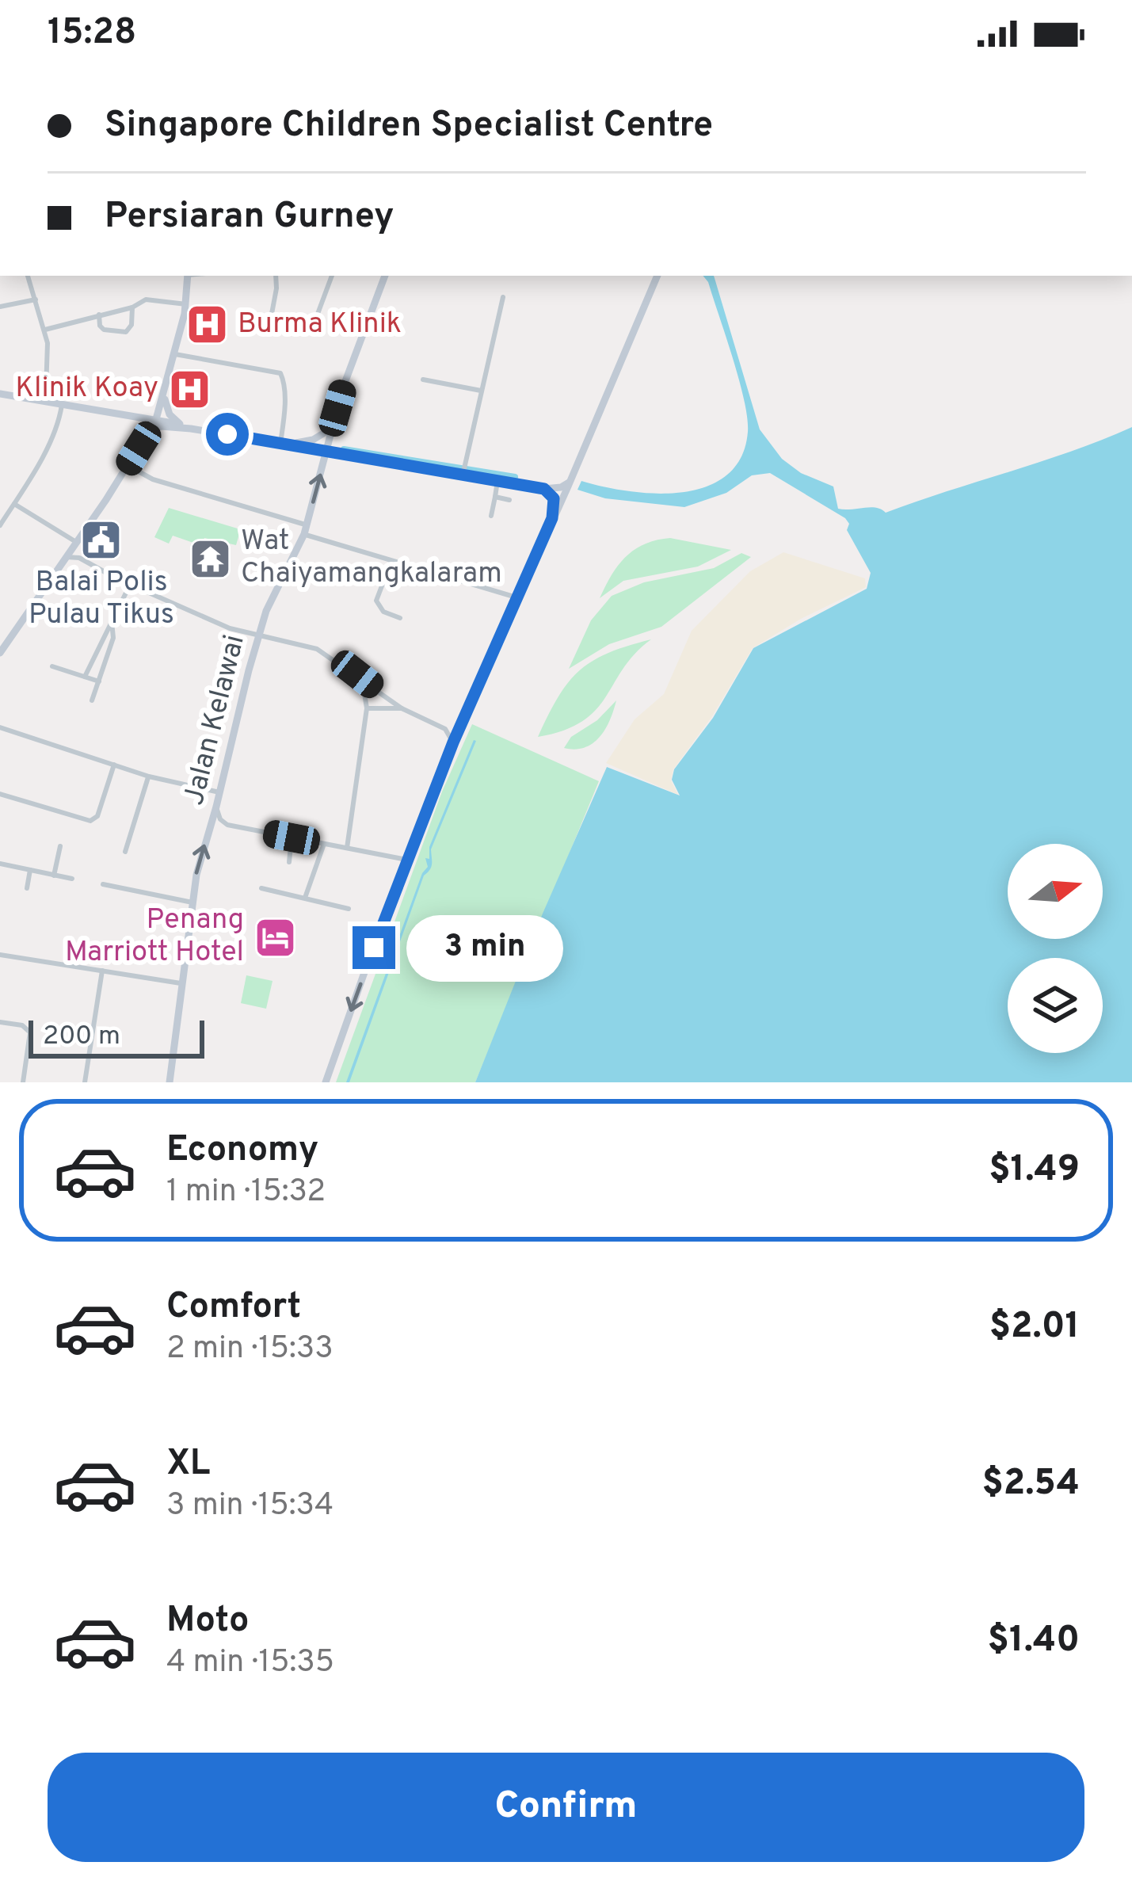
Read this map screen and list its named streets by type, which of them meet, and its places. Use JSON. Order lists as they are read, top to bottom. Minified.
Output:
{"streets":{"main road":["Jalan Kelawai"]},"places":{"hospital":["Burma Klinik","Klinik Koay"],"public building":["Balai Polis Pulau Tikus"],"temple":["Wat Chaiyamangkalaram"],"hotel":["Penang Marriott Hotel"]},"scale_bar":"200 m","north":"right","page":{"status":"15:28","banner":["Singapore Children Specialist Centre","Persiaran Gurney"],"bubble":"3 min","scale":"200 m","list":[{"name":"Economy","note":"1 min · 15:32","value":"$1.49"},{"name":"Comfort","note":"2 min · 15:33","value":"$2.01"},{"name":"XL","note":"3 min · 15:34","value":"$2.54"},{"name":"Moto","note":"4 min · 15:35","value":"$1.40"}],"buttons":"Confirm"}}
